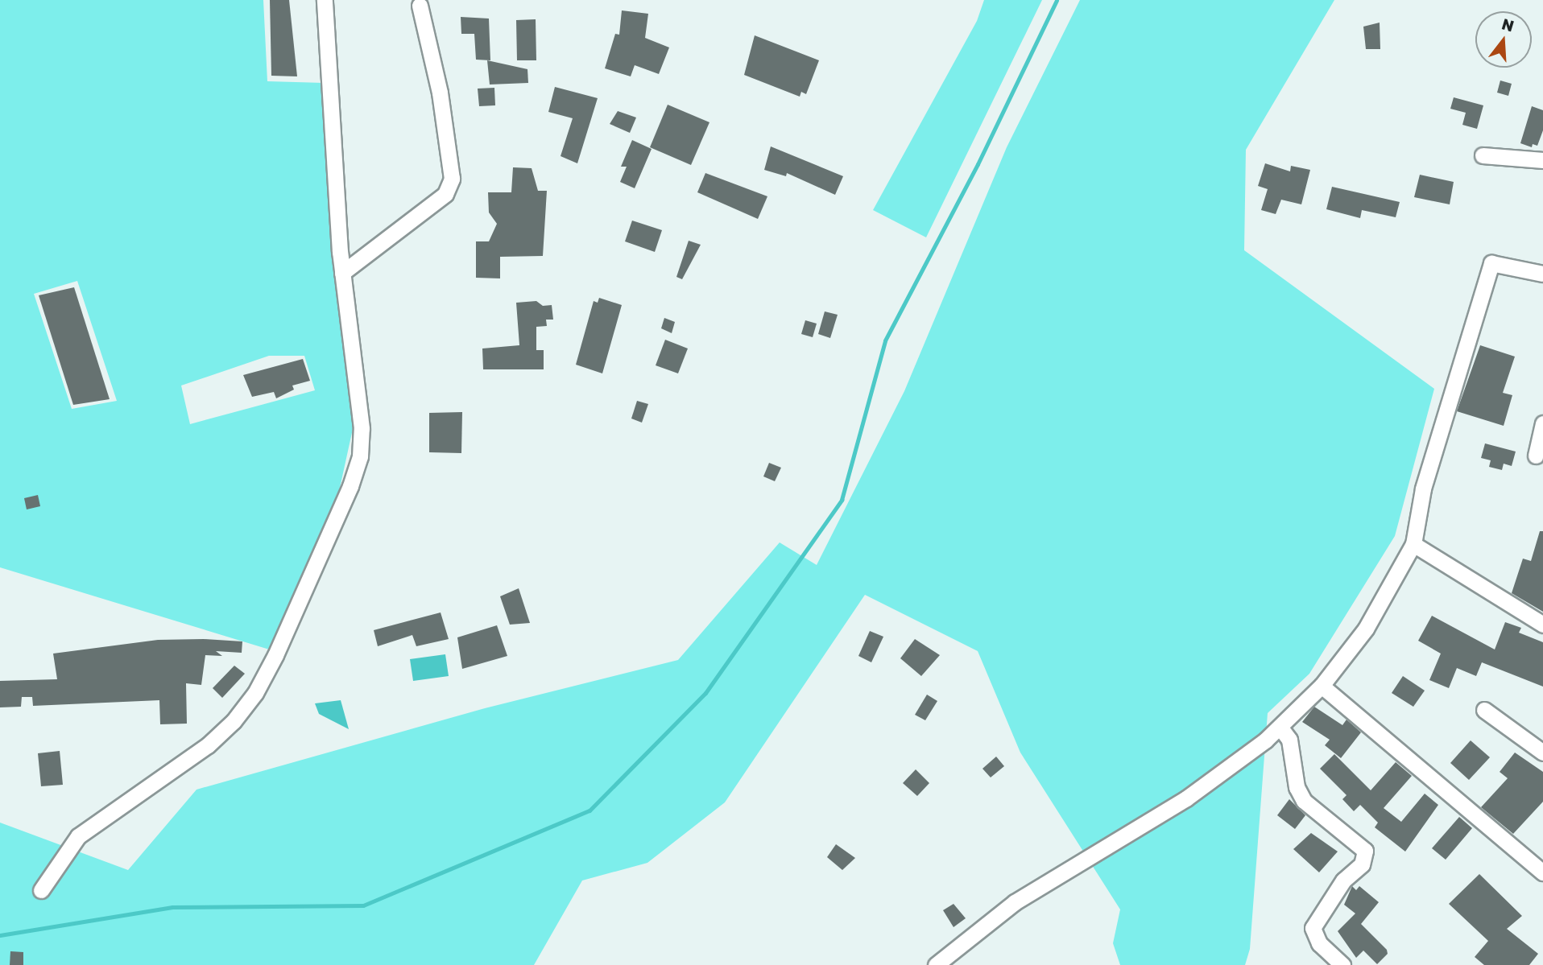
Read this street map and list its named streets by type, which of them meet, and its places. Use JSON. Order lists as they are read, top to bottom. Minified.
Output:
{"north":"top"}
